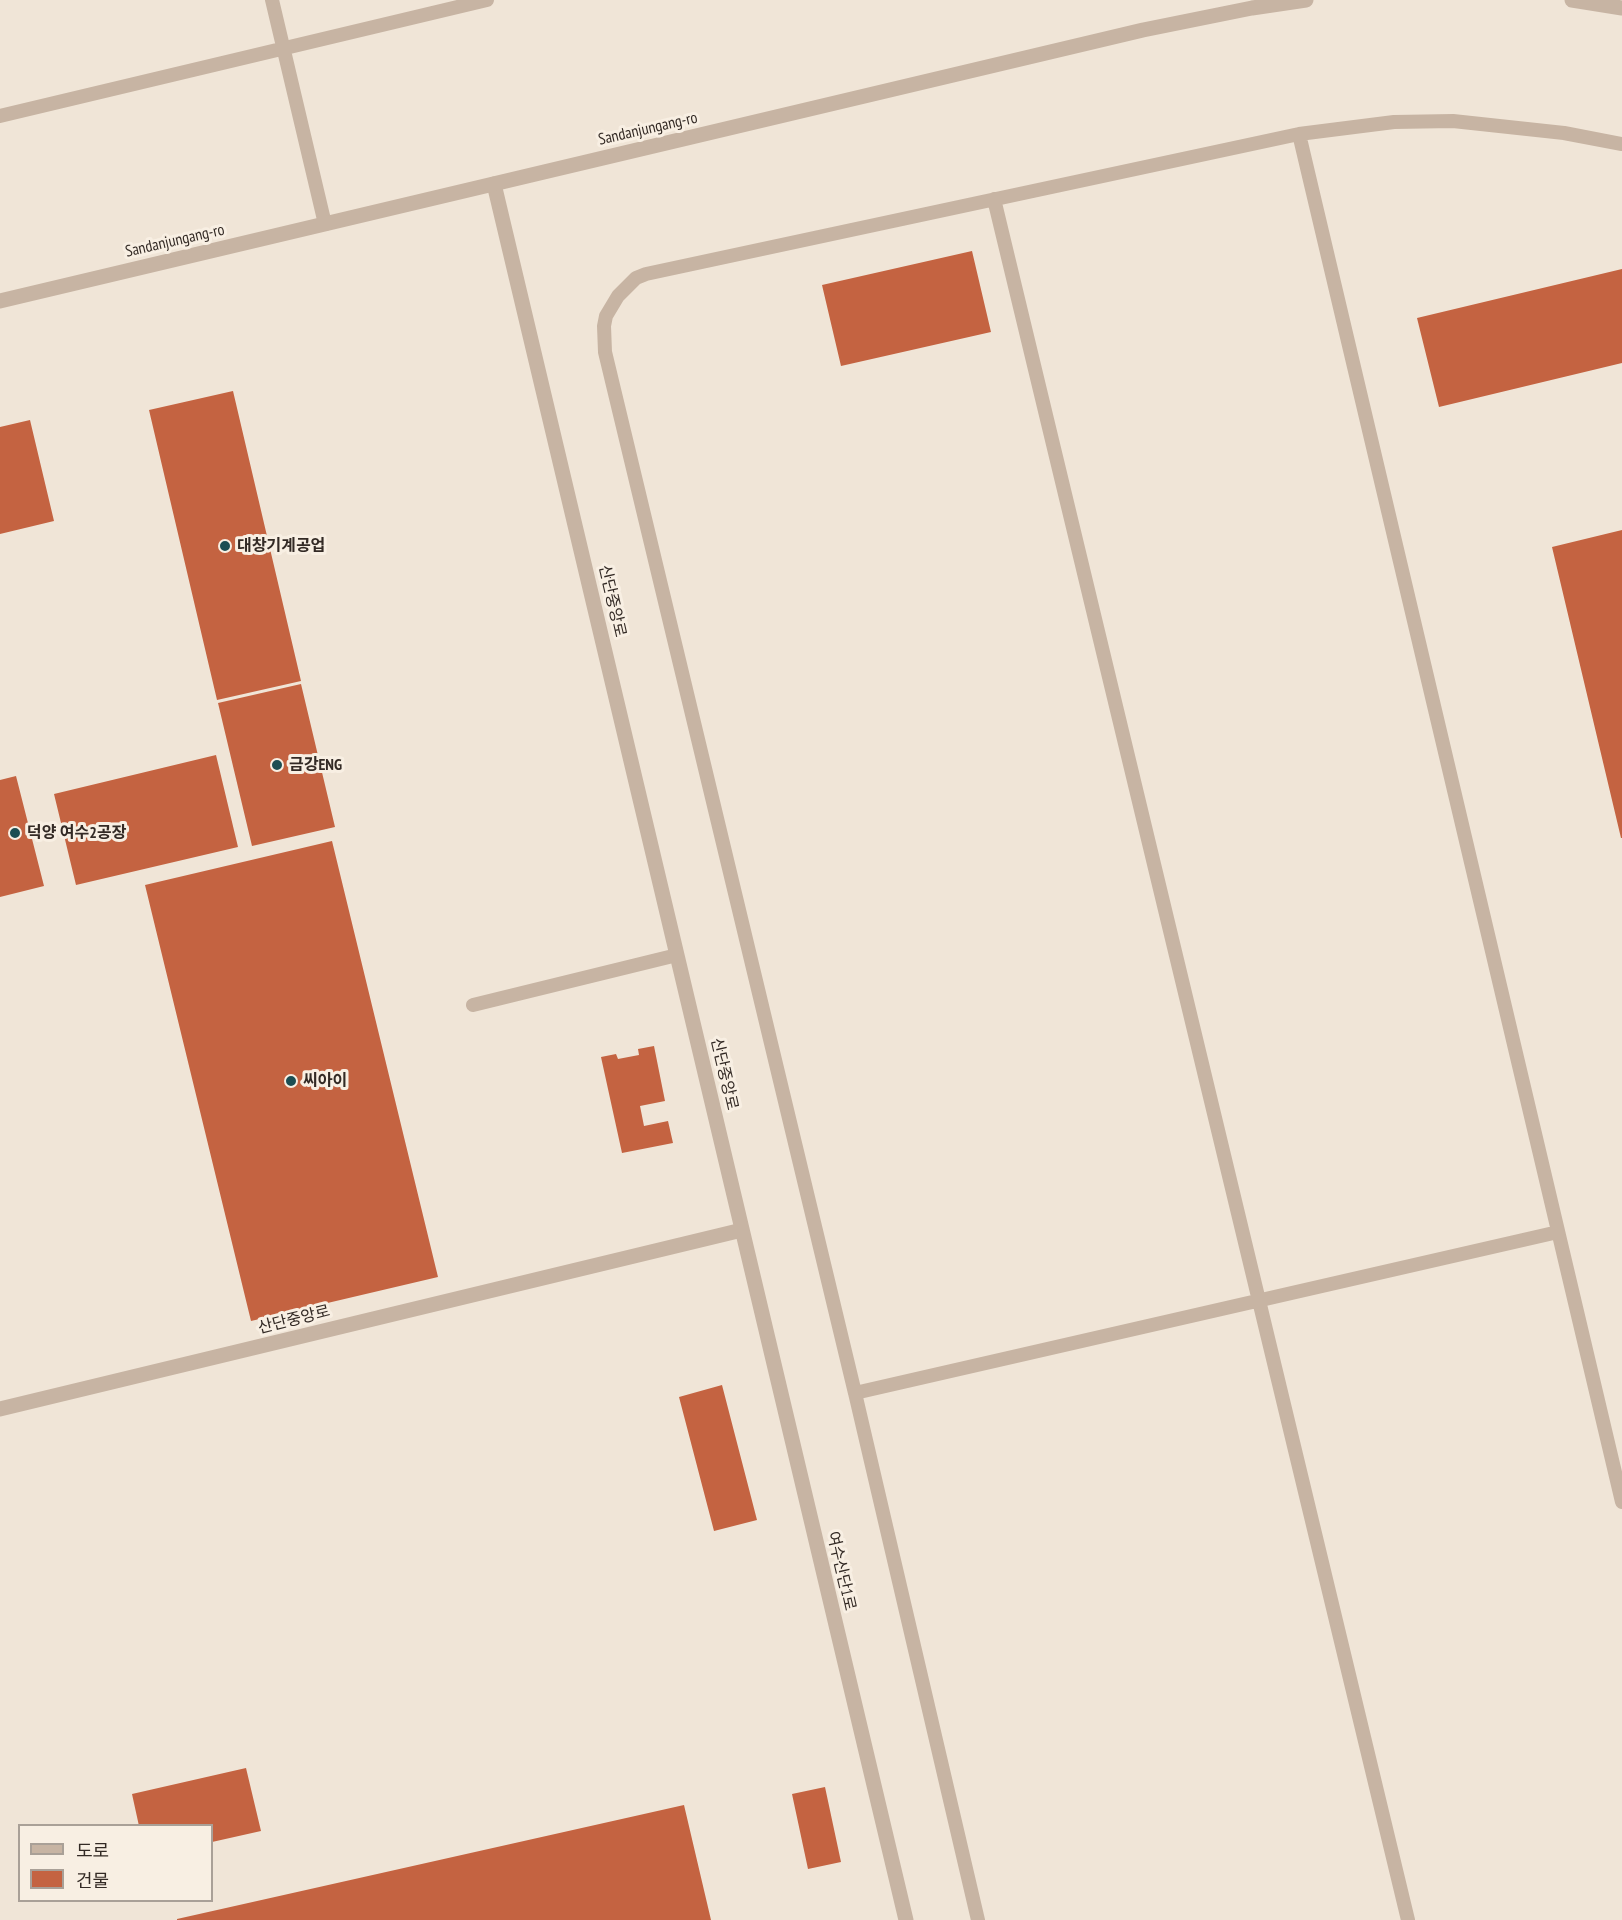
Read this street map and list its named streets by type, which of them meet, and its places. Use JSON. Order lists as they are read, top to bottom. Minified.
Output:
{"streets":{"street":["Sandanjungang-ro","산단중앙로","여수산단1로"]},"crossings":[["Sandanjungang-ro","산단중앙로"],["산단중앙로","여수산단1로"]],"places":["대창기계공업","금강ENG","덕양 여수2공장","씨아이"],"legend":["도로","건물"]}
